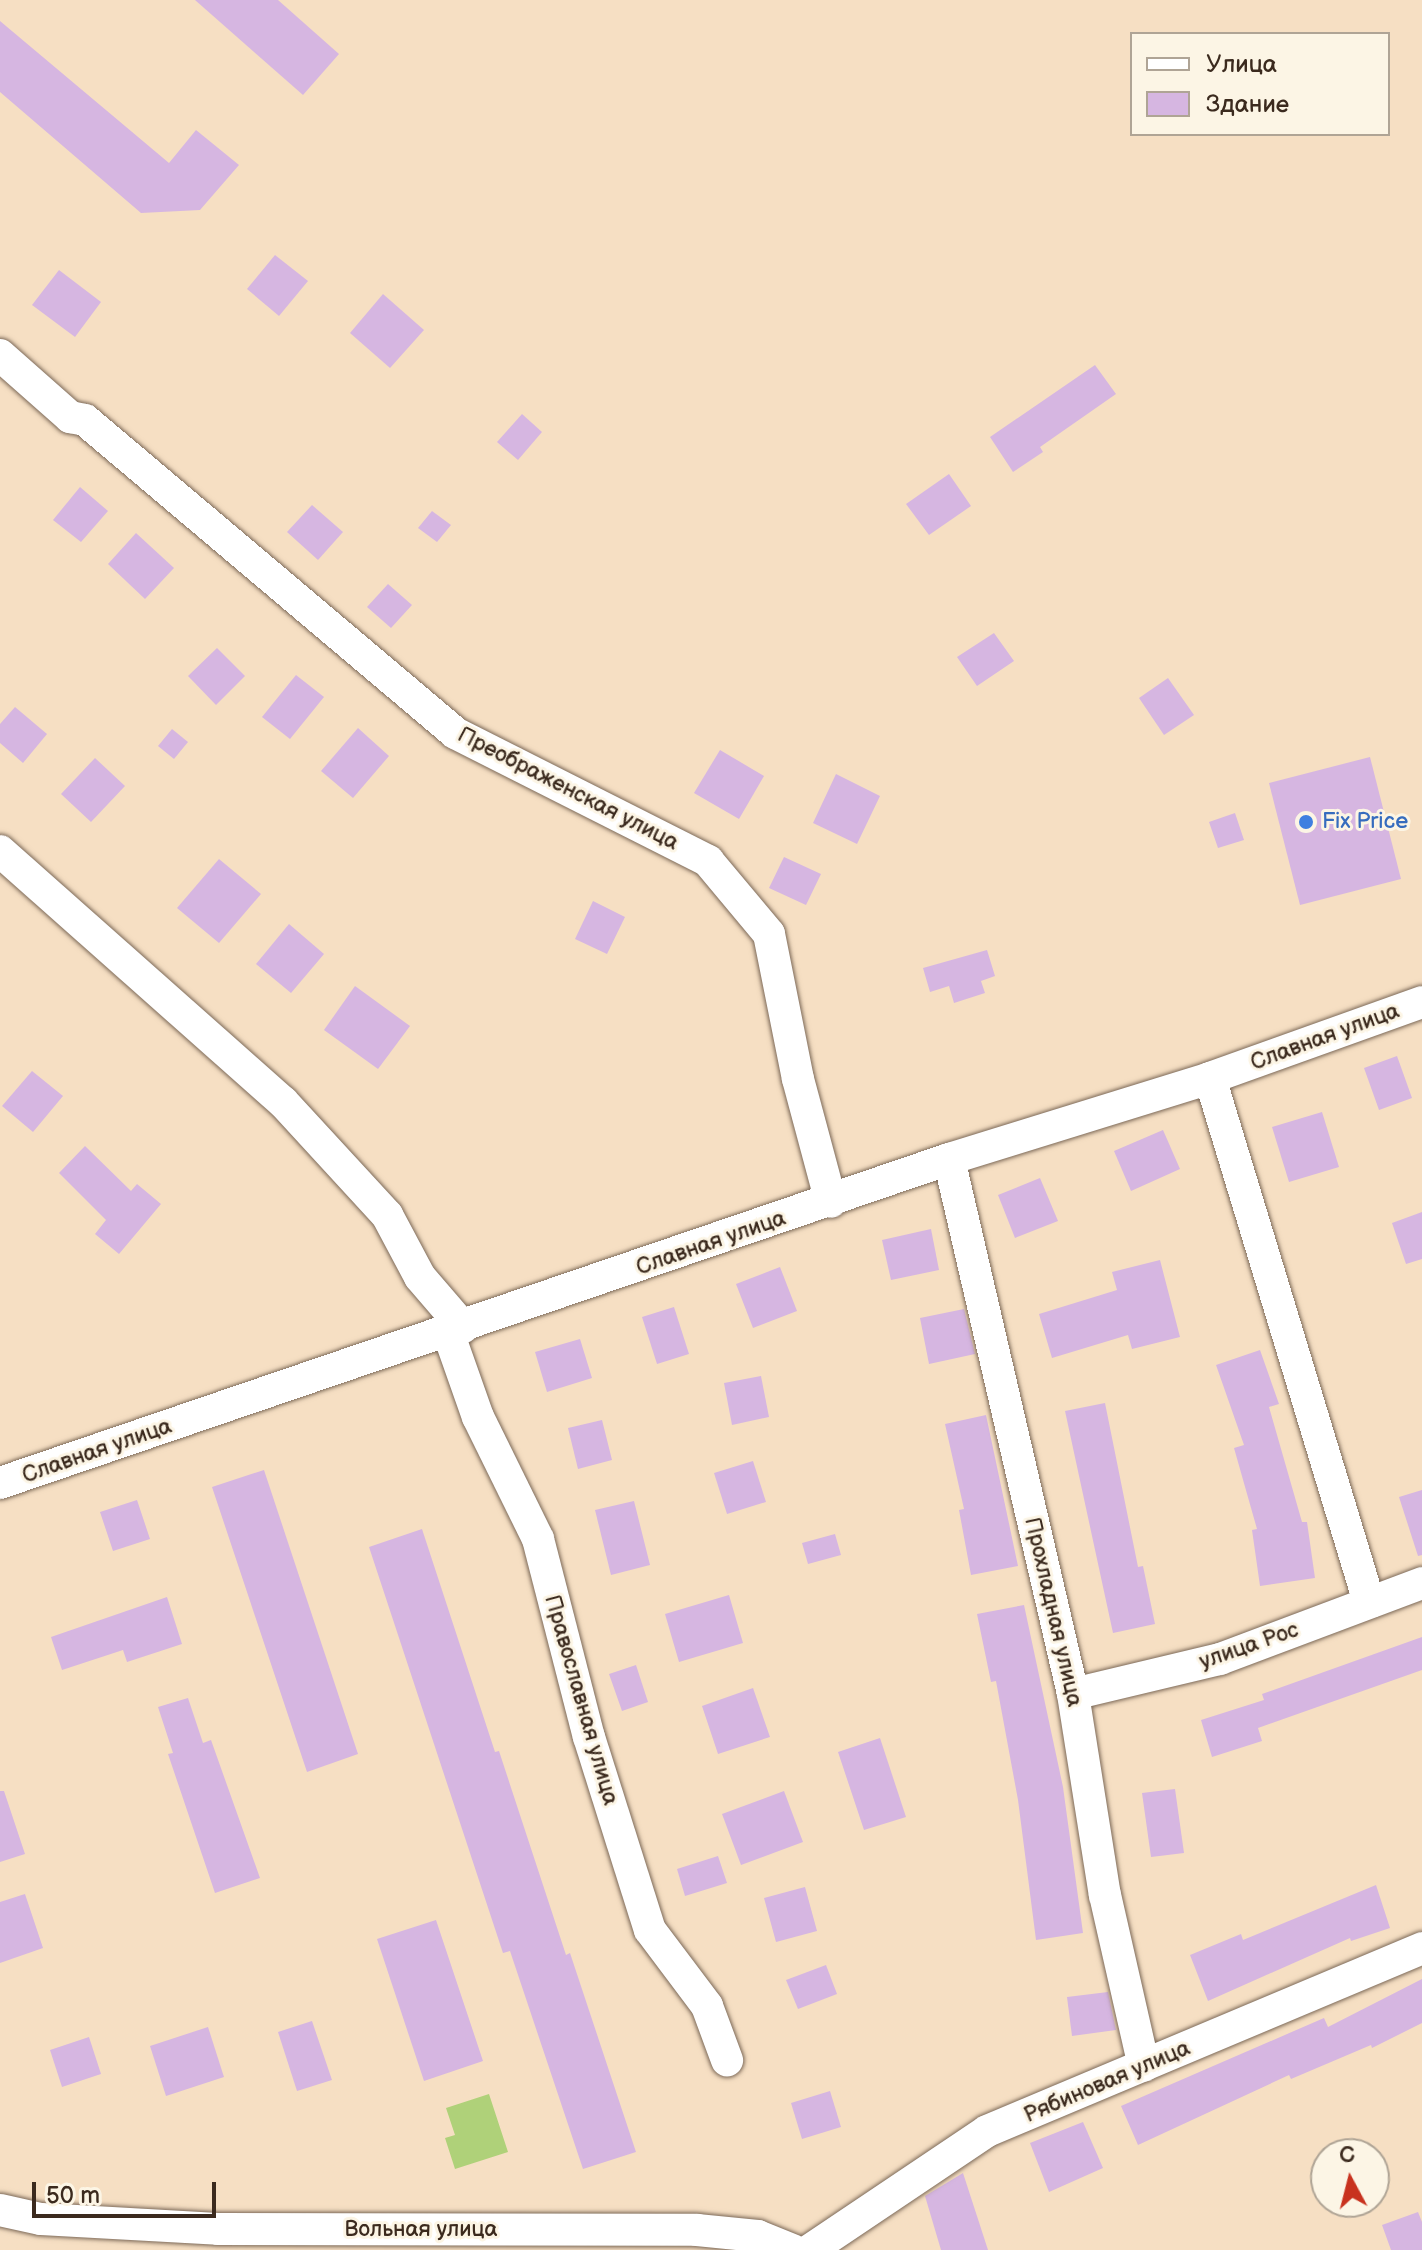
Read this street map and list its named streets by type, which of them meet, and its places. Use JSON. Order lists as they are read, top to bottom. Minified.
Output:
{"streets":{"street":["Преображенская улица","Славная улица","Прохладная улица","улица Рос","Православная улица","Рябиновая улица","Вольная улица"]},"crossings":[["Преображенская улица","Славная улица"],["Славная улица","Прохладная улица"],["Славная улица","Православная улица"],["Прохладная улица","улица Рос"],["Прохладная улица","Рябиновая улица"]],"places":["Fix Price"],"legend":["Улица","Здание"],"scale_bar":"50 m","north":"top"}
